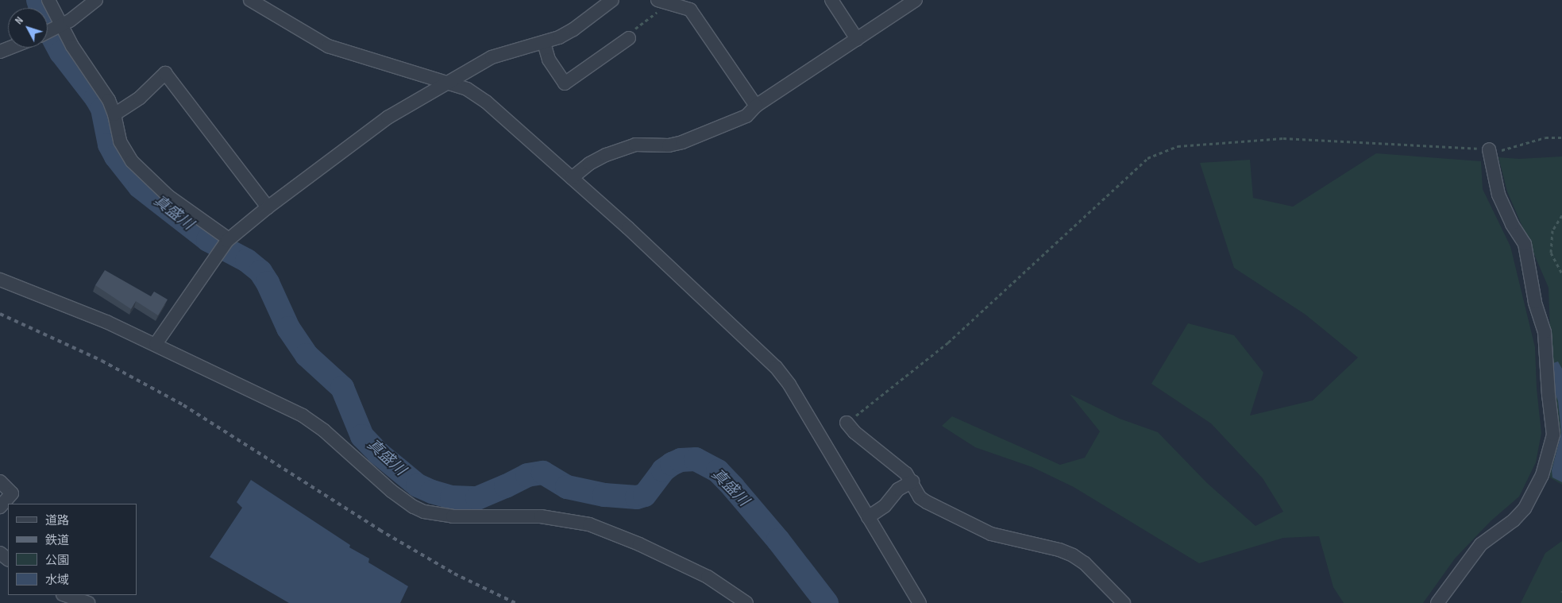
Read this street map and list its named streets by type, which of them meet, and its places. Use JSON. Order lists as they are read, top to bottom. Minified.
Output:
{"water":["真盛川"],"legend":["道路","鉄道","公園","水域"],"north":"top left"}
